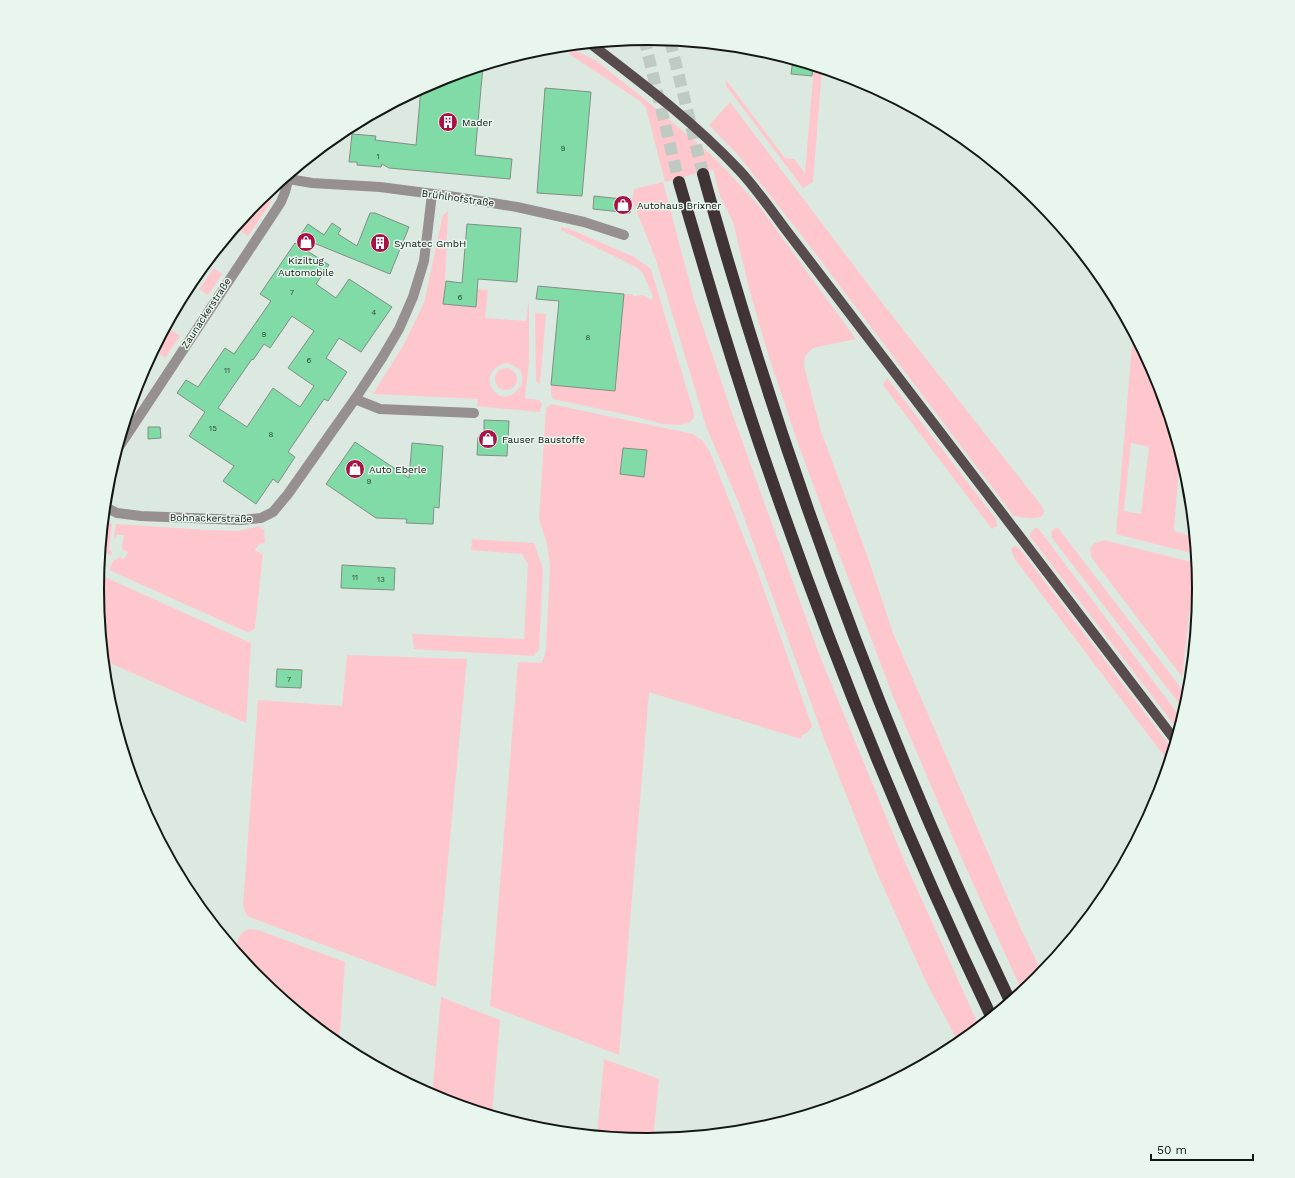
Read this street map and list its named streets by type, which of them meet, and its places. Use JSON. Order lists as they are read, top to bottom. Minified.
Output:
{"streets":{"street":["Brühlhofstraße","Zaunackerstraße","Bohnackerstraße"]},"crossings":[["Brühlhofstraße","Bohnackerstraße"]],"places":{"building":["Mader","Synatec GmbH"],"shop":["Autohaus Brixner","Kiziltug Automobile","Fauser Baustoffe","Auto Eberle"]},"house_numbers":["9","1","7","6","4","9","8","6","11","15","8","9","11","13","7"],"scale_bar":"50 m"}
